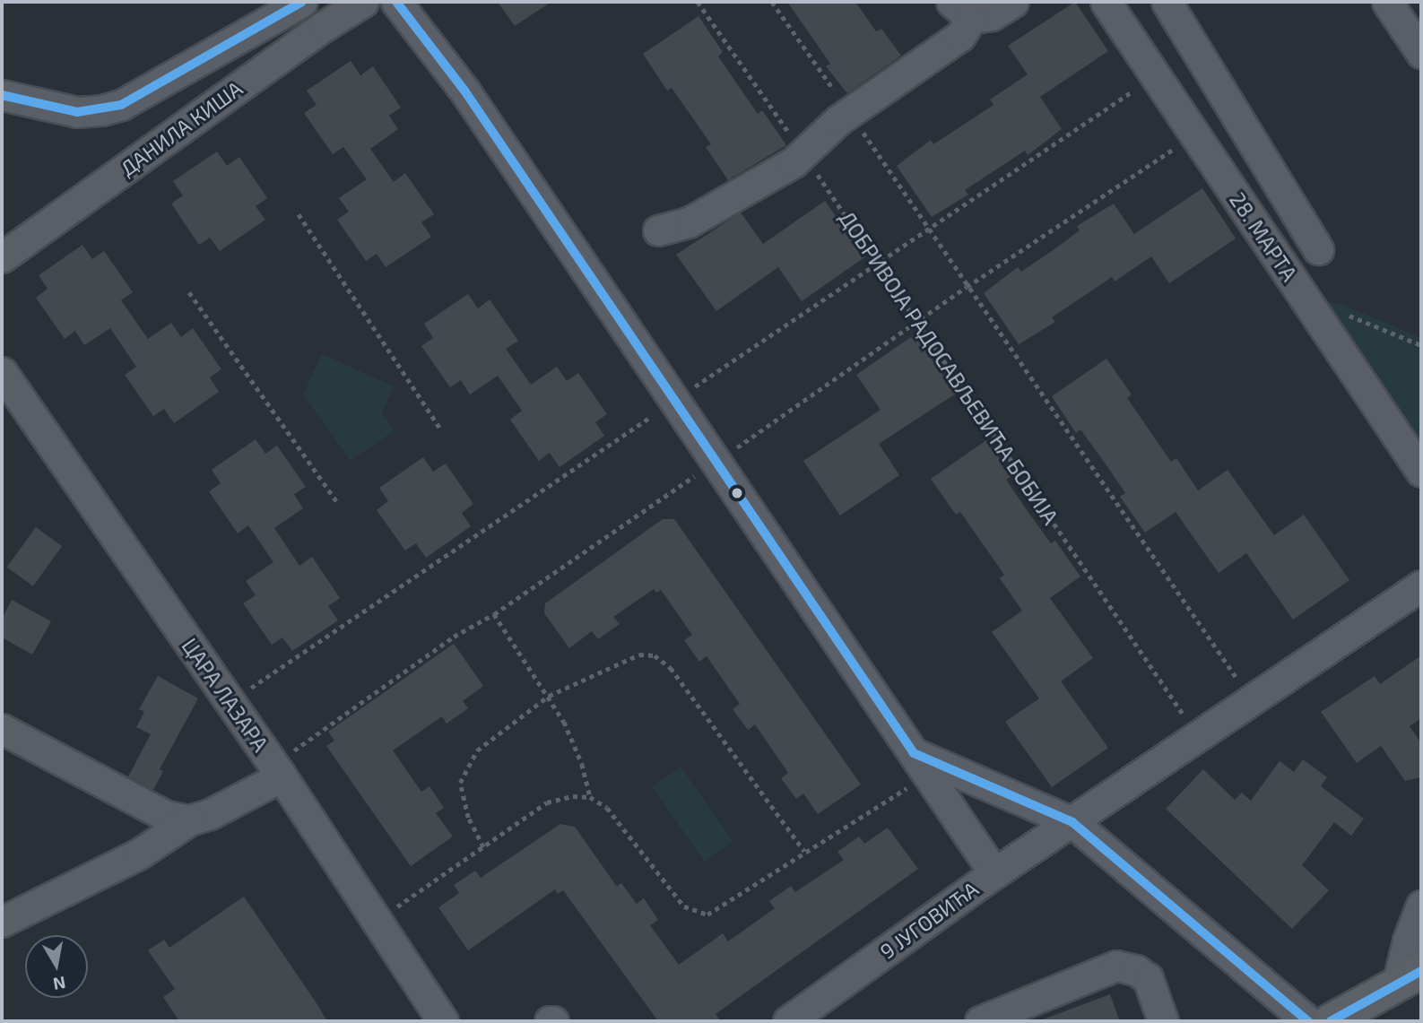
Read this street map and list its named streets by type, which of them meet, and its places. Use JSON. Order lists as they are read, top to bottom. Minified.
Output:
{"streets":{"street":["ДАНИЛА КИША","28. МАРТА","ЦАРА ЛАЗАРА","9 ЈУГОВИЋА"],"path":["ДОБРИВОЈА РАДОСАВЉЕВИЋА БОБИЈА"]},"north":"bottom"}
